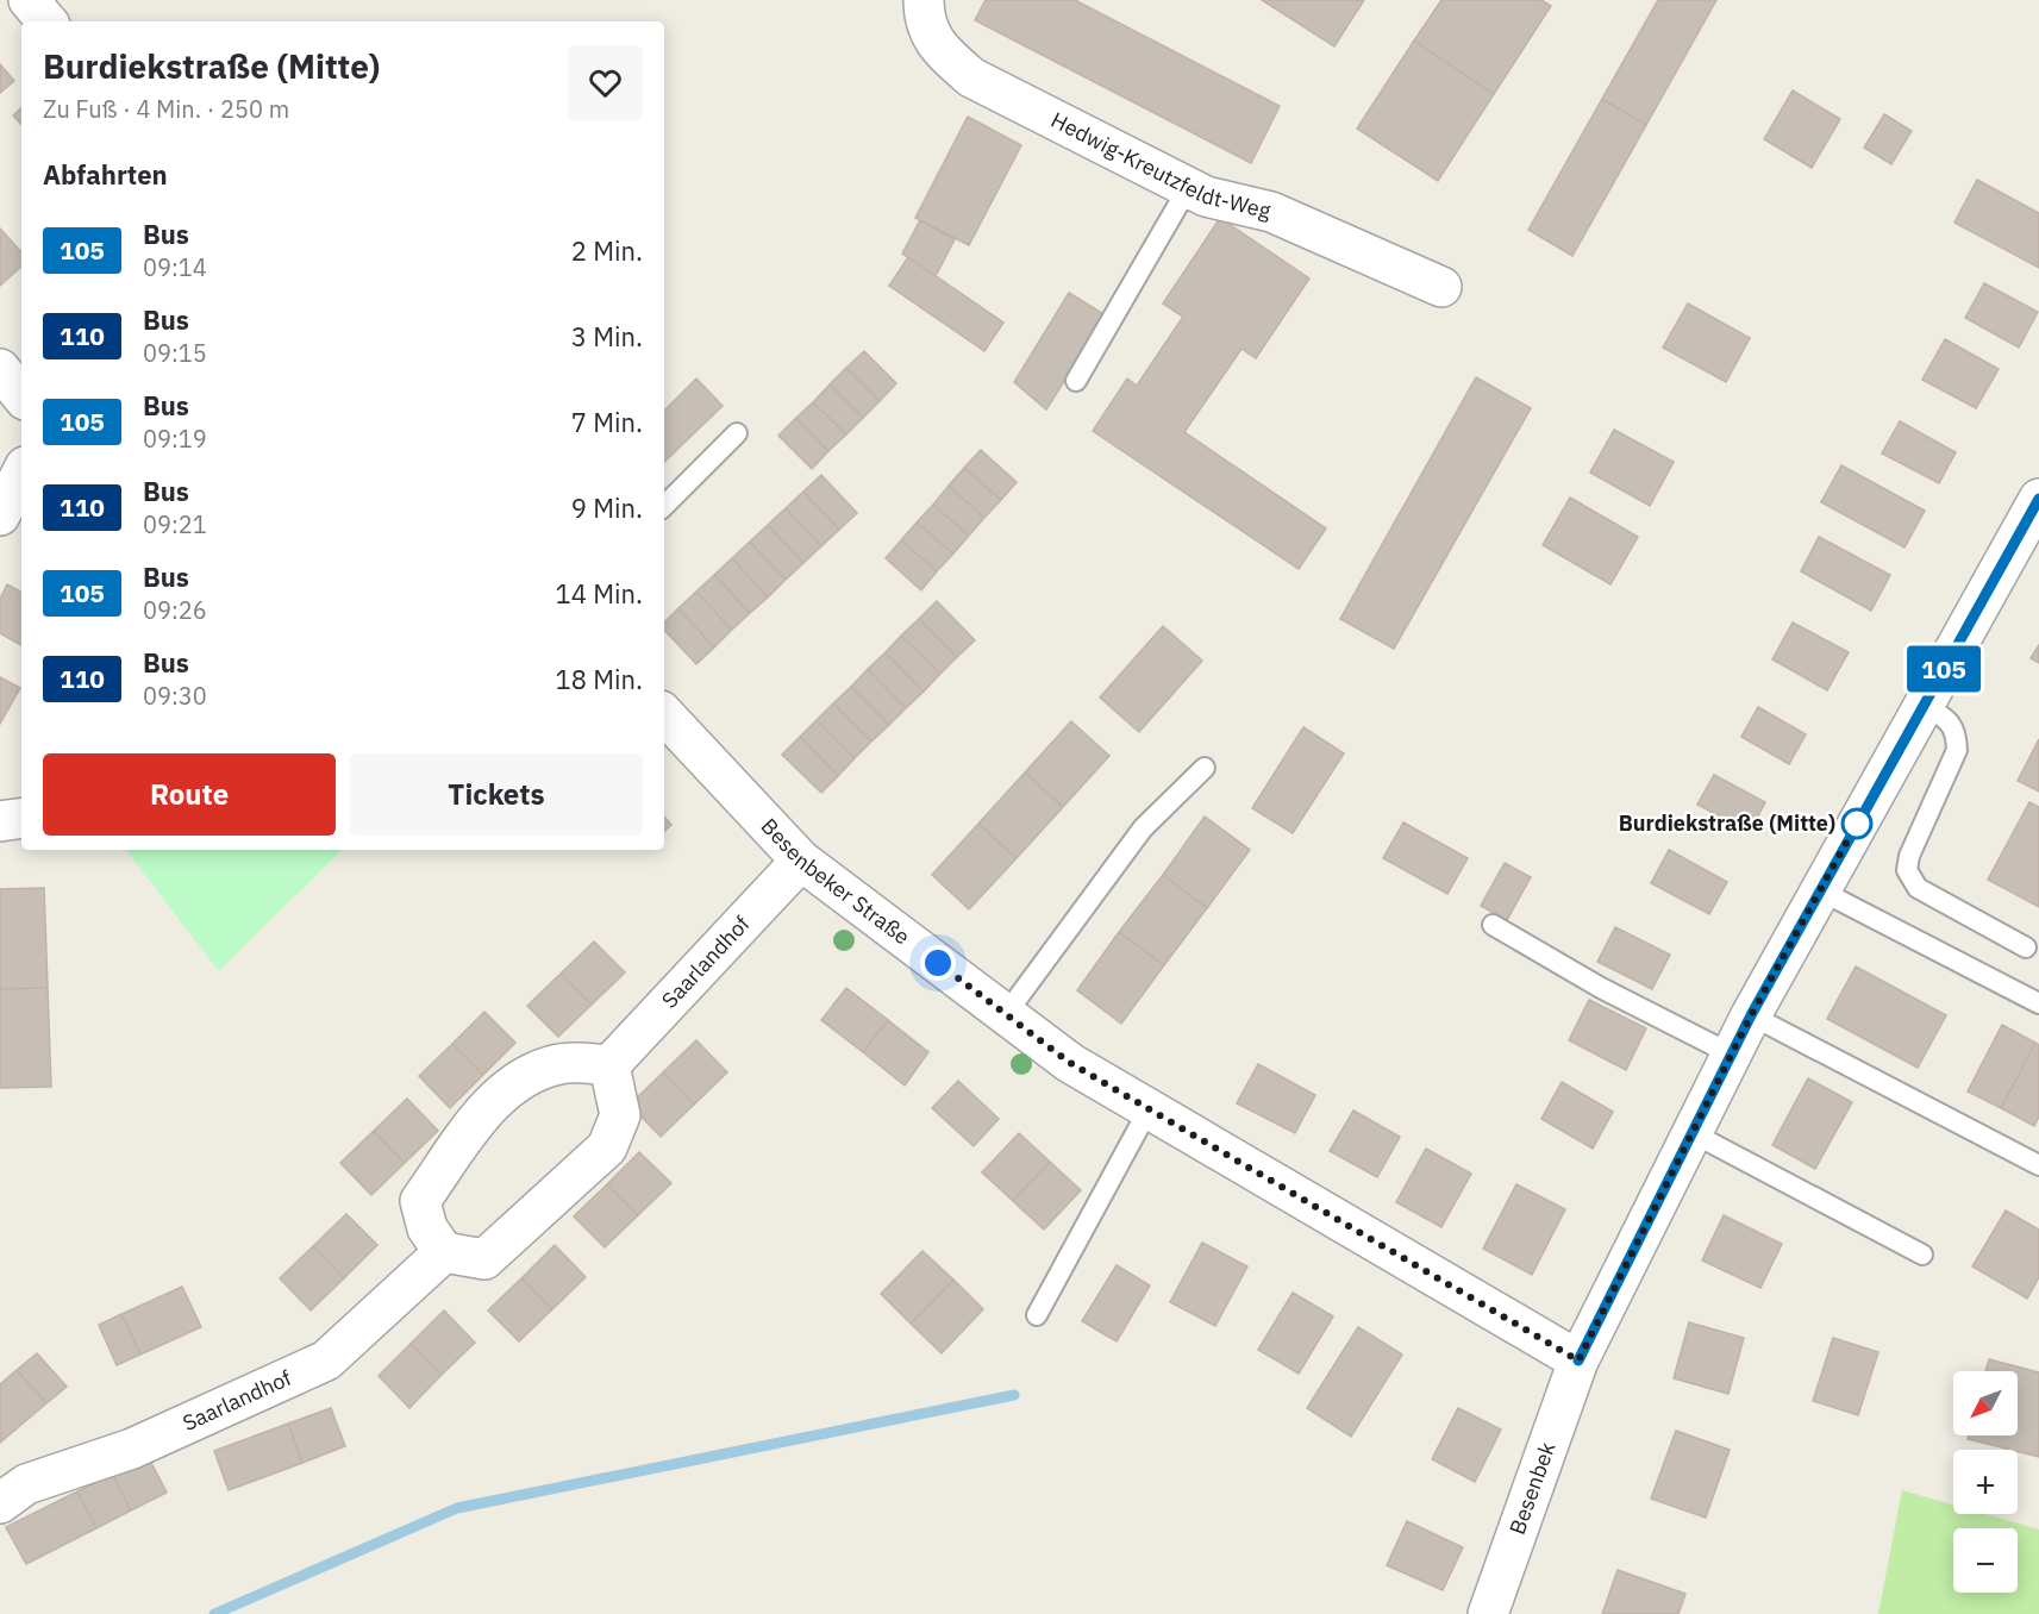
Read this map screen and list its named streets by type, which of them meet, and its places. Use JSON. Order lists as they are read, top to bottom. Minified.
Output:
{"streets":{"street":["Hedwig-Kreutzfeldt-Weg","Besenbeker Straße","Saarlandhof","Besenbek"]},"crossings":[["Besenbeker Straße","Saarlandhof"],["Besenbeker Straße","Besenbek"]],"places":["Burdiekstraße (Mitte)"],"lines":["bus line 105"],"north":"bottom left","page":{"on_map":"105","heading":[["Burdiekstraße (Mitte)","Zu Fuß · 4 Min. · 250 m"],"Abfahrten"],"list":[{"mark":"105","name":"Bus","note":"09:14","value":"2 Min."},{"mark":"110","name":"Bus","note":"09:15","value":"3 Min."},{"mark":"105","name":"Bus","note":"09:19","value":"7 Min."},{"mark":"110","name":"Bus","note":"09:21","value":"9 Min."},{"mark":"105","name":"Bus","note":"09:26","value":"14 Min."},{"mark":"110","name":"Bus","note":"09:30","value":"18 Min."}],"buttons":["Route","Tickets"],"map_buttons":["+","−"]}}
